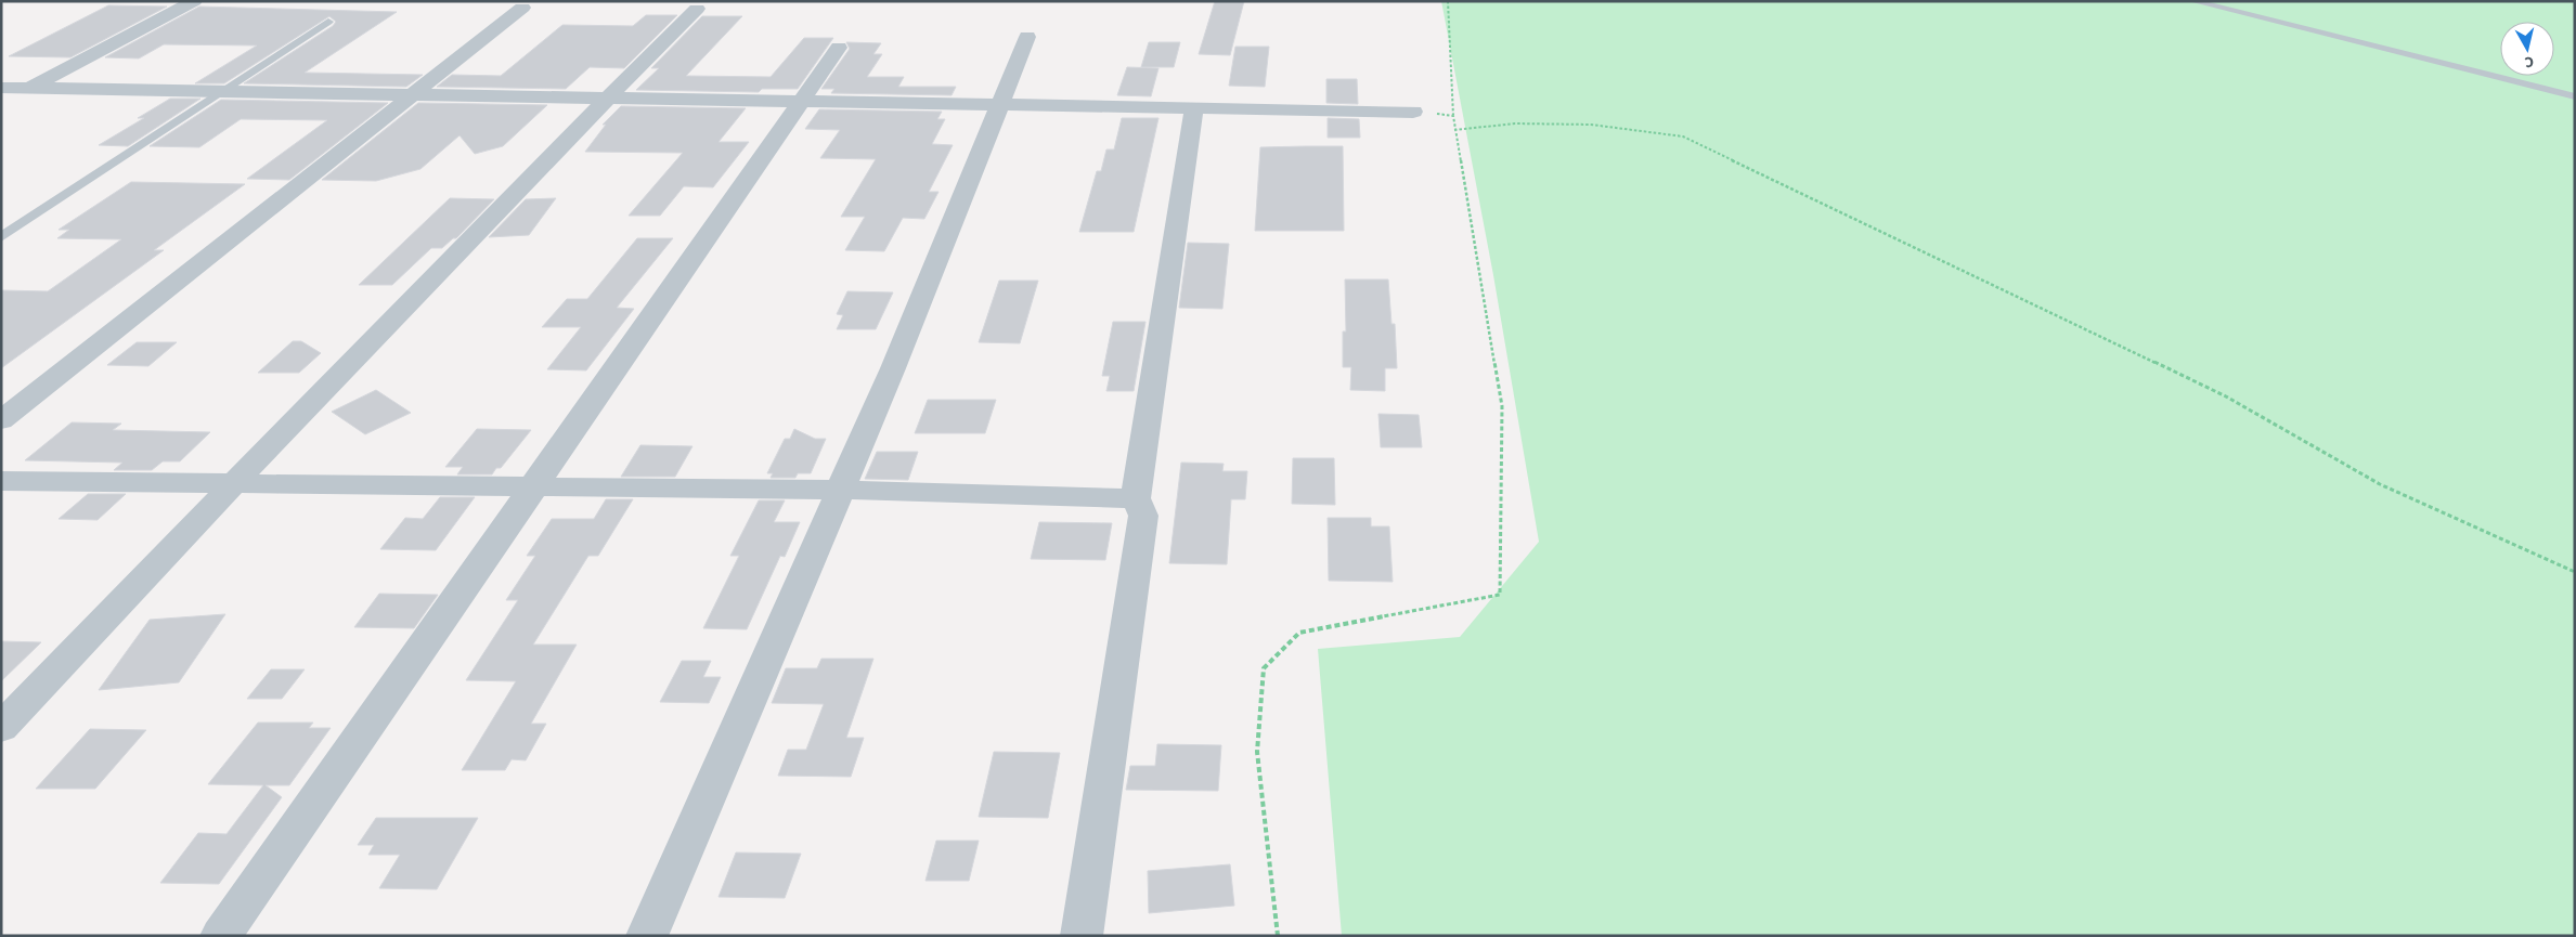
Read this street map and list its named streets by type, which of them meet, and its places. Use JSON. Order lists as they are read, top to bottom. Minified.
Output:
{"north":"bottom"}
